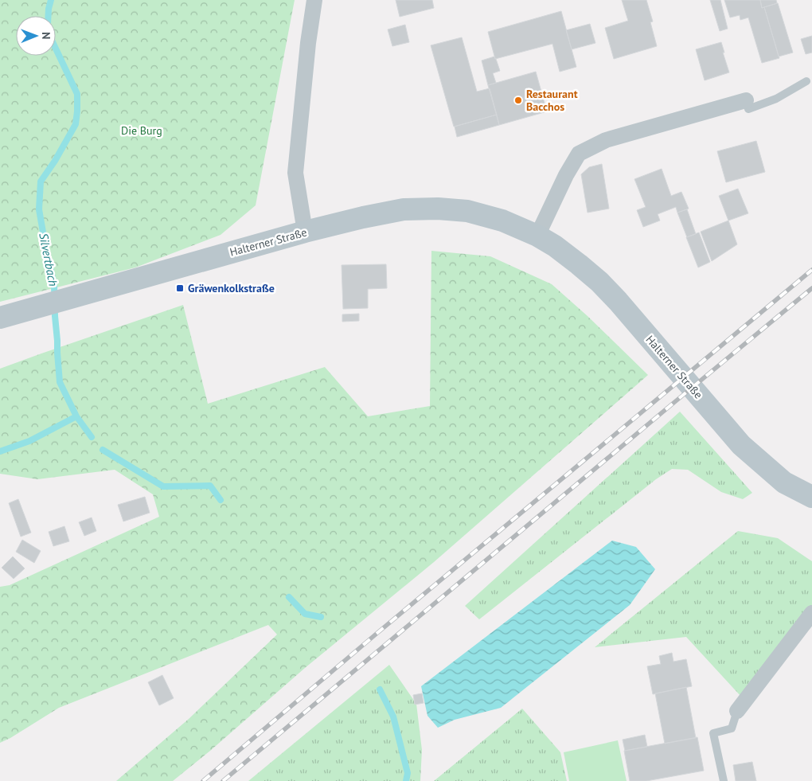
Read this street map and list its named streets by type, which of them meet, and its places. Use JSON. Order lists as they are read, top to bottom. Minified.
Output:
{"streets":{"main road":["Halterner Straße"]},"water":["Silvertbach"],"parks":["Die Burg"],"places":{"other":["Restaurant Bacchos"],"transit":["Gräwenkolkstraße"]},"north":"right"}
